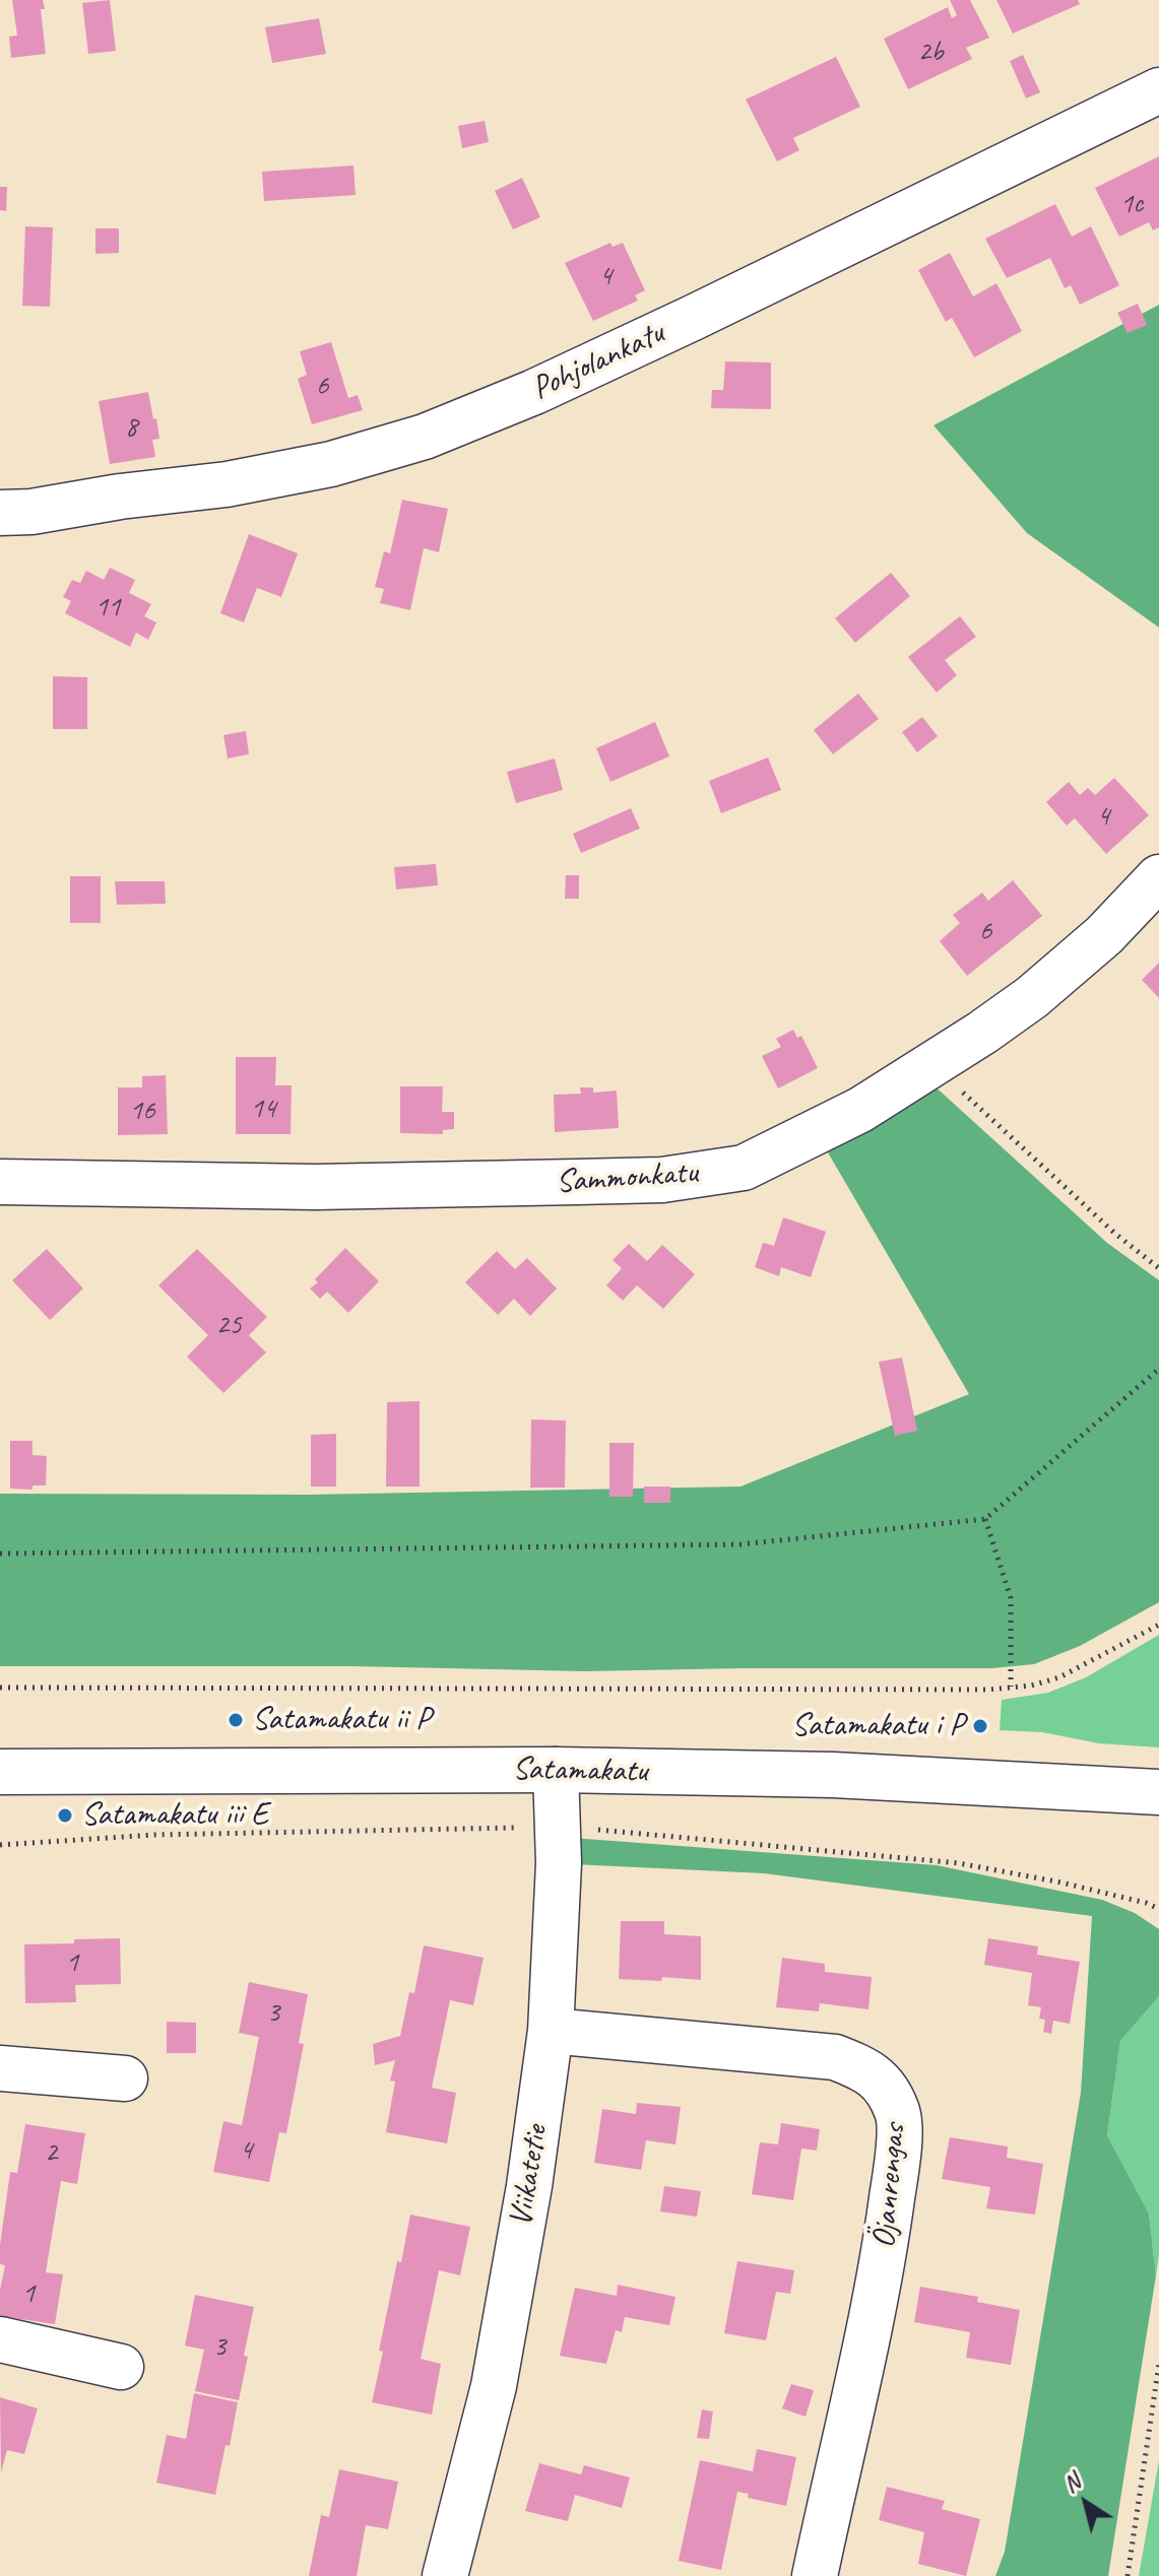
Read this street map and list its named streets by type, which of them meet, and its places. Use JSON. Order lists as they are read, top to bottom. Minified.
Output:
{"streets":{"street":["Pohjolankatu","Sammonkatu","Satamakatu","Viikatetie","Öjanrengas"]},"crossings":[["Satamakatu","Viikatetie"],["Viikatetie","Öjanrengas"]],"places":["Satamakatu ii P","Satamakatu i P","Satamakatu iii E"],"house_numbers":["2b","1c","4","6","8","11","4","6","14","16","25","1","3","4","2","1","3"],"north":"top left"}
